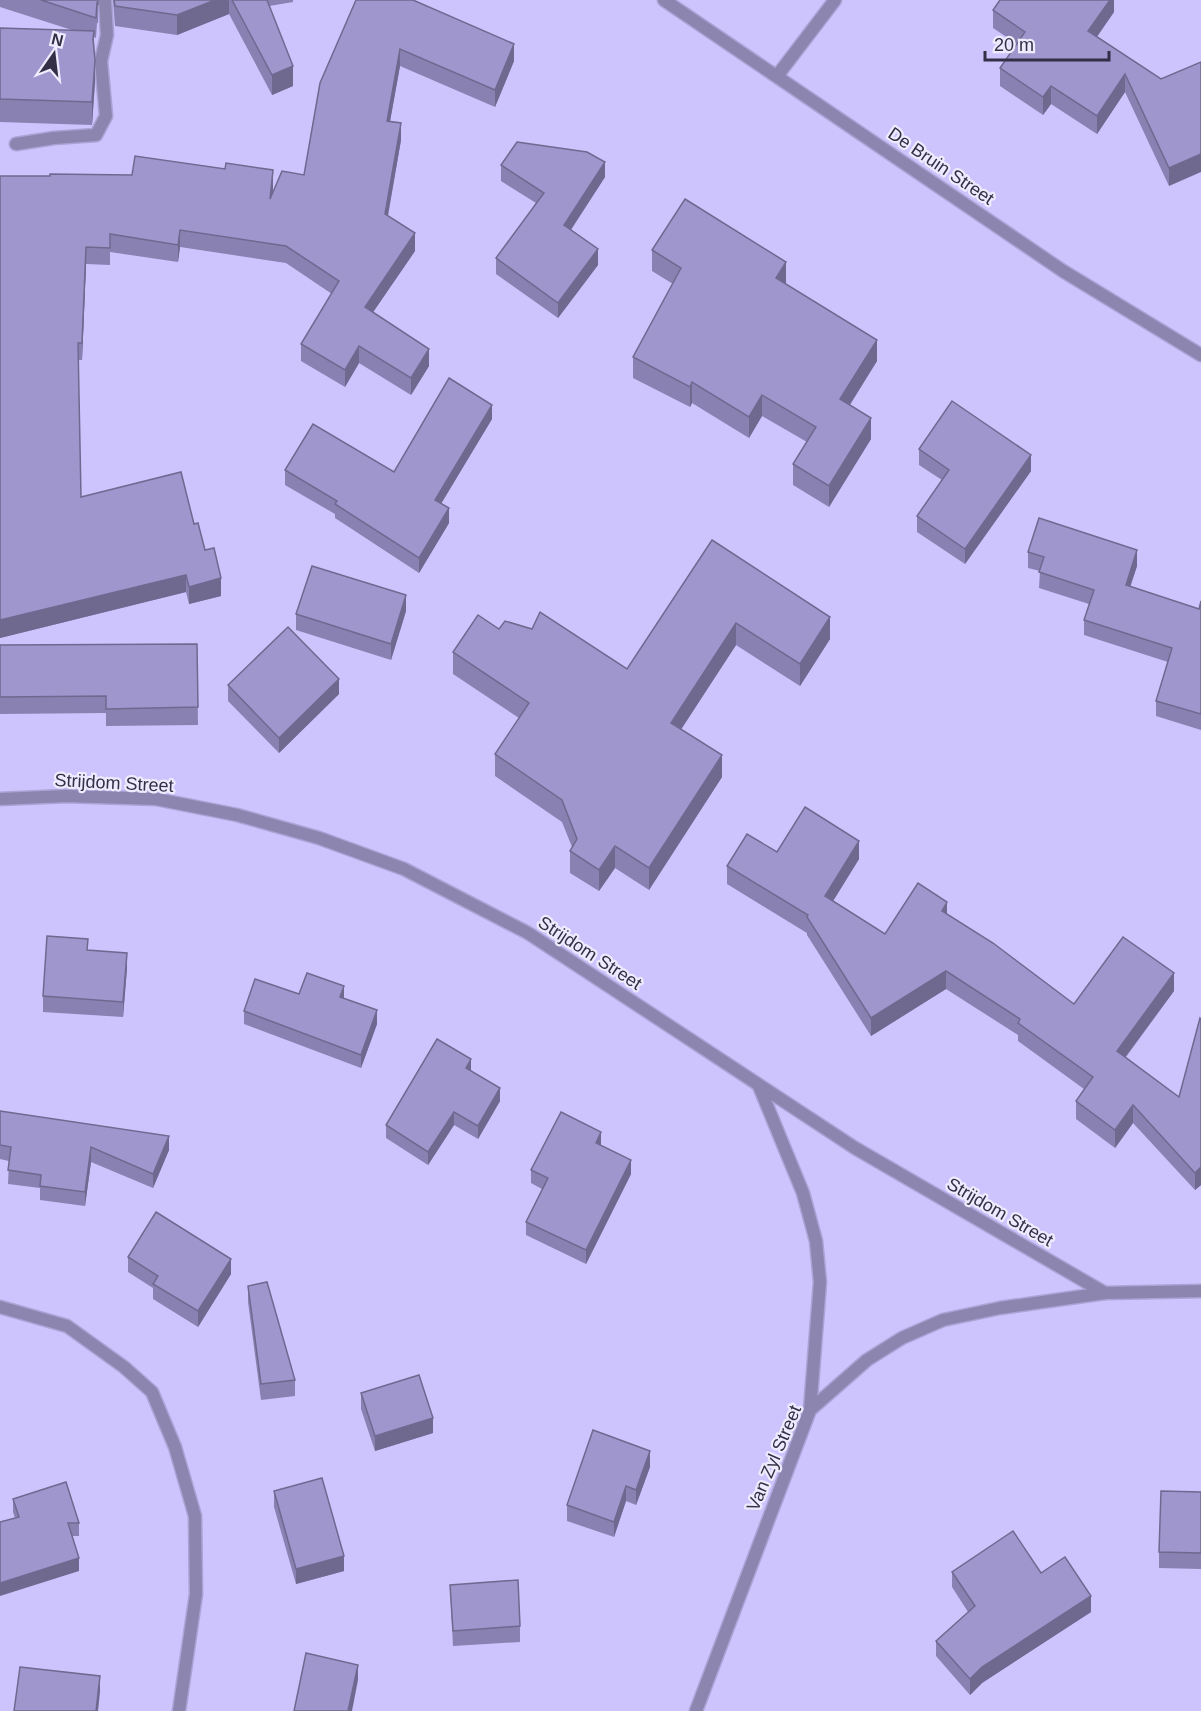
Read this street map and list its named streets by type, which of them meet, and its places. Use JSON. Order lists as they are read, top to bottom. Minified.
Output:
{"streets":{"street":["De Bruin Street","Strijdom Street","Van Zyl Street"]},"crossings":[["Strijdom Street","Van Zyl Street"]],"scale_bar":"20 m","north":"top"}
